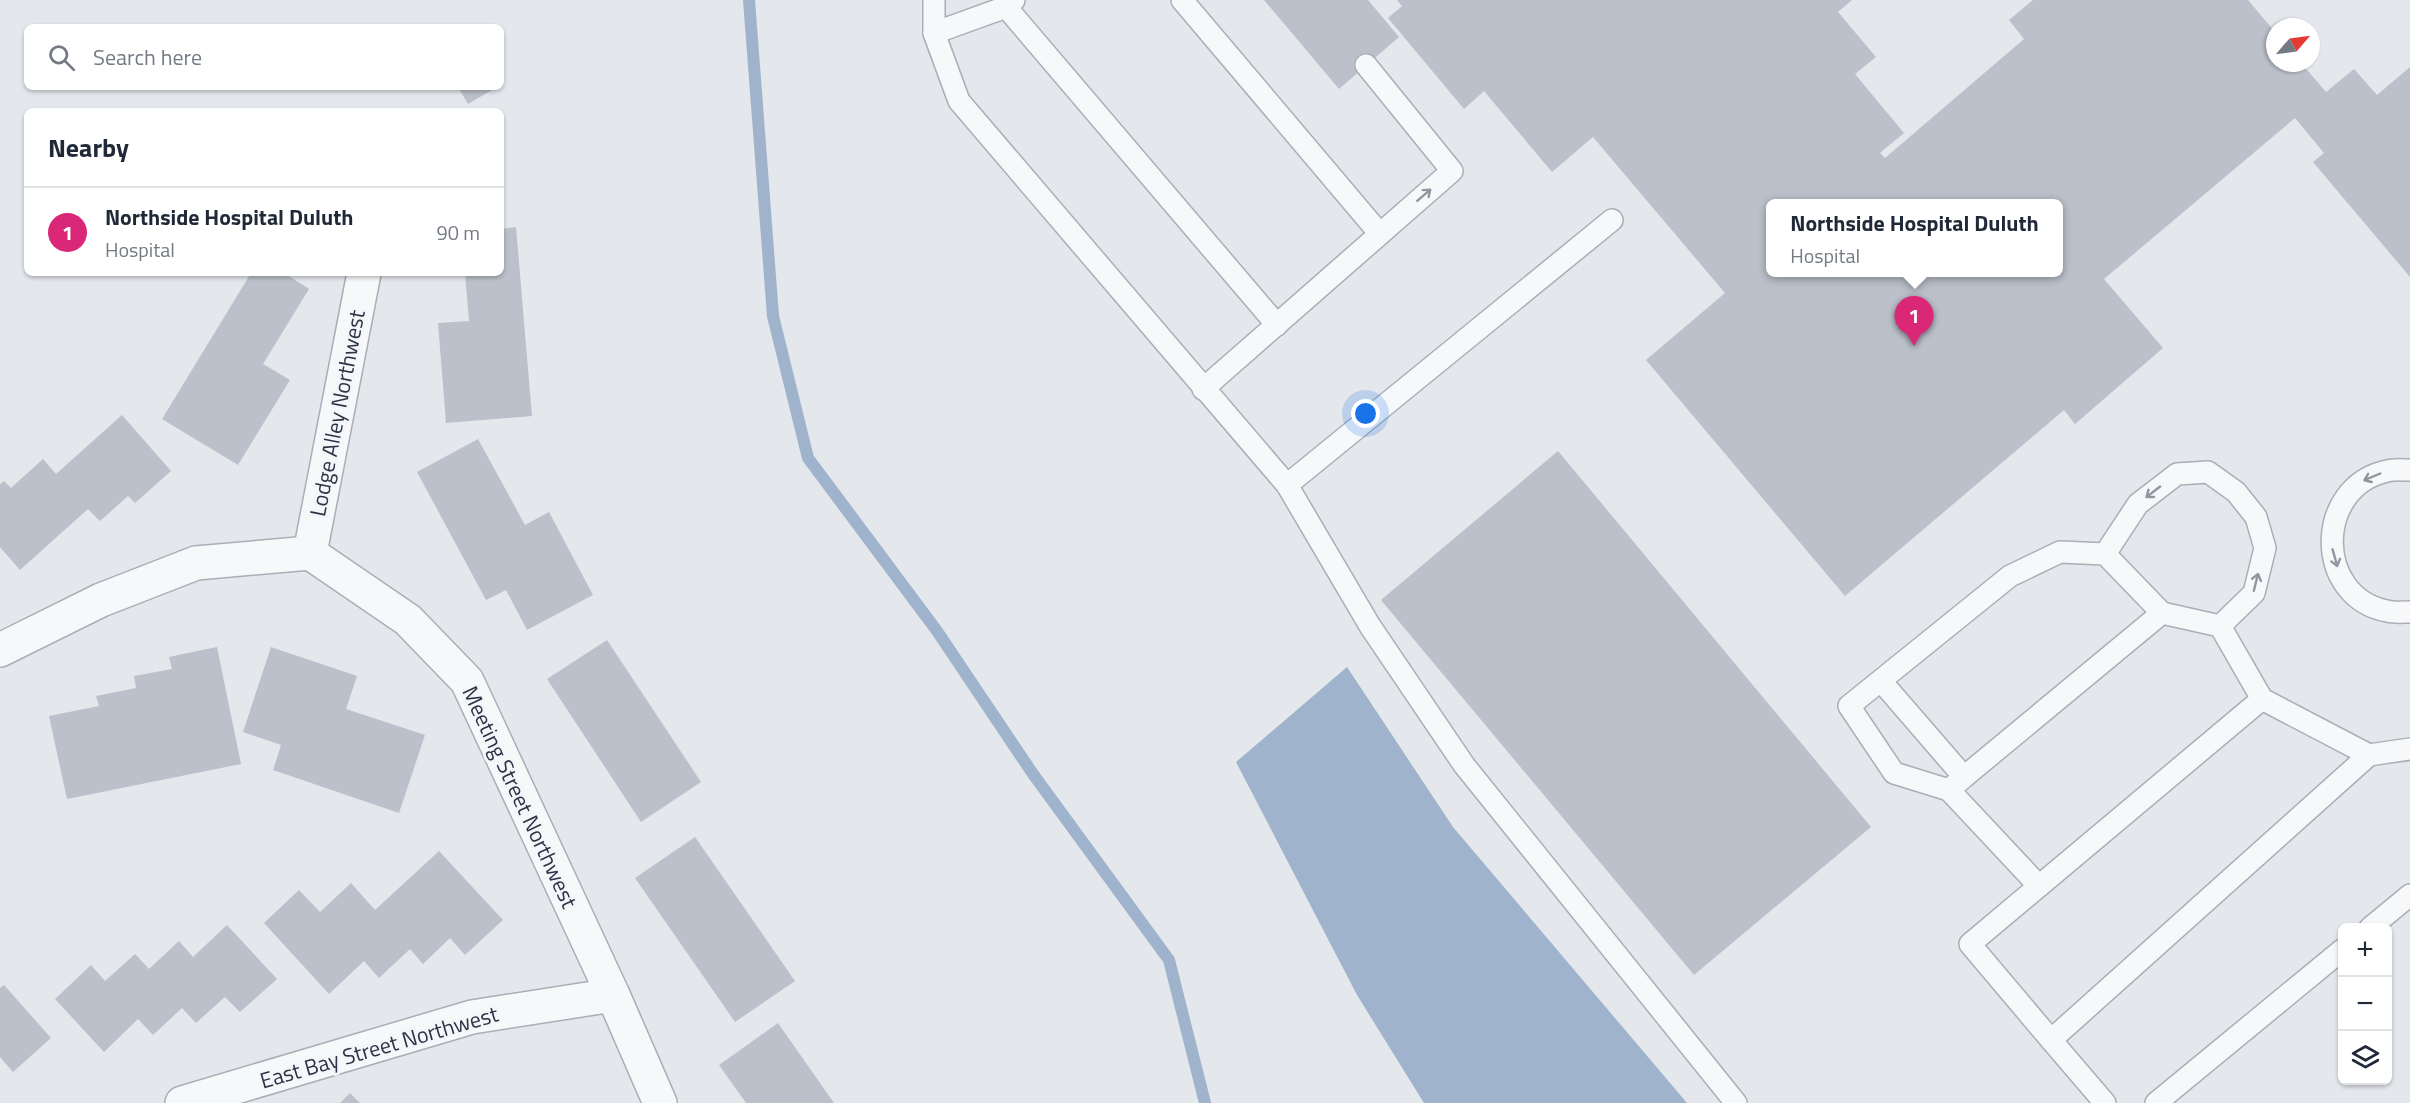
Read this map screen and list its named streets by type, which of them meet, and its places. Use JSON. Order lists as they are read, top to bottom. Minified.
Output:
{"streets":{"street":["Lodge Alley Northwest","Meeting Street Northwest","East Bay Street Northwest"]},"crossings":[["Lodge Alley Northwest","Meeting Street Northwest"],["Meeting Street Northwest","East Bay Street Northwest"]],"north":"top right","page":{"search":"Search here","heading":"Nearby","list":[{"mark":"1","name":"Northside Hospital Duluth","note":"Hospital","value":"90 m"}],"popup":["Northside Hospital Duluth","Hospital"],"pins":"1","map_buttons":["+","−"]}}
